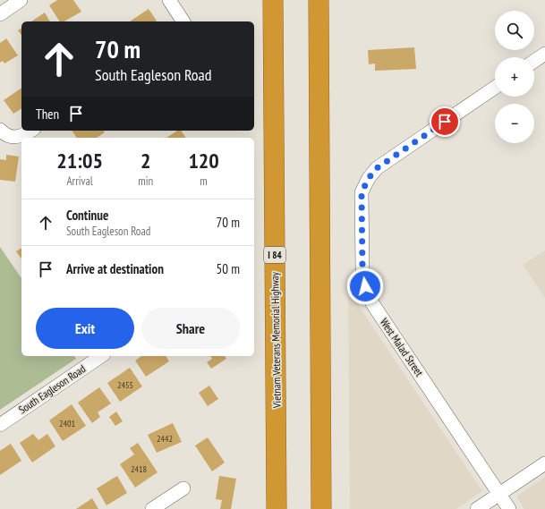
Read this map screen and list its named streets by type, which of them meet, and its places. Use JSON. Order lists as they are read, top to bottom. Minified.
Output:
{"streets":{"highway":["I 84","Vietnam Veterans Memorial Highway"],"street":["West Malad Street","South Eagleson Road"]},"house_numbers":["2455","2401","2442","2418"],"page":{"map_buttons":["+","−"],"turn":["70 m","South Eagleson Road"],"then":"Then","eta":["21:05","Arrival","2","min","120","m"],"list":[{"name":"Continue","note":"South Eagleson Road","value":"70 m"},{"name":"Arrive at destination","value":"50 m"}],"buttons":["Exit","Share"]}}
